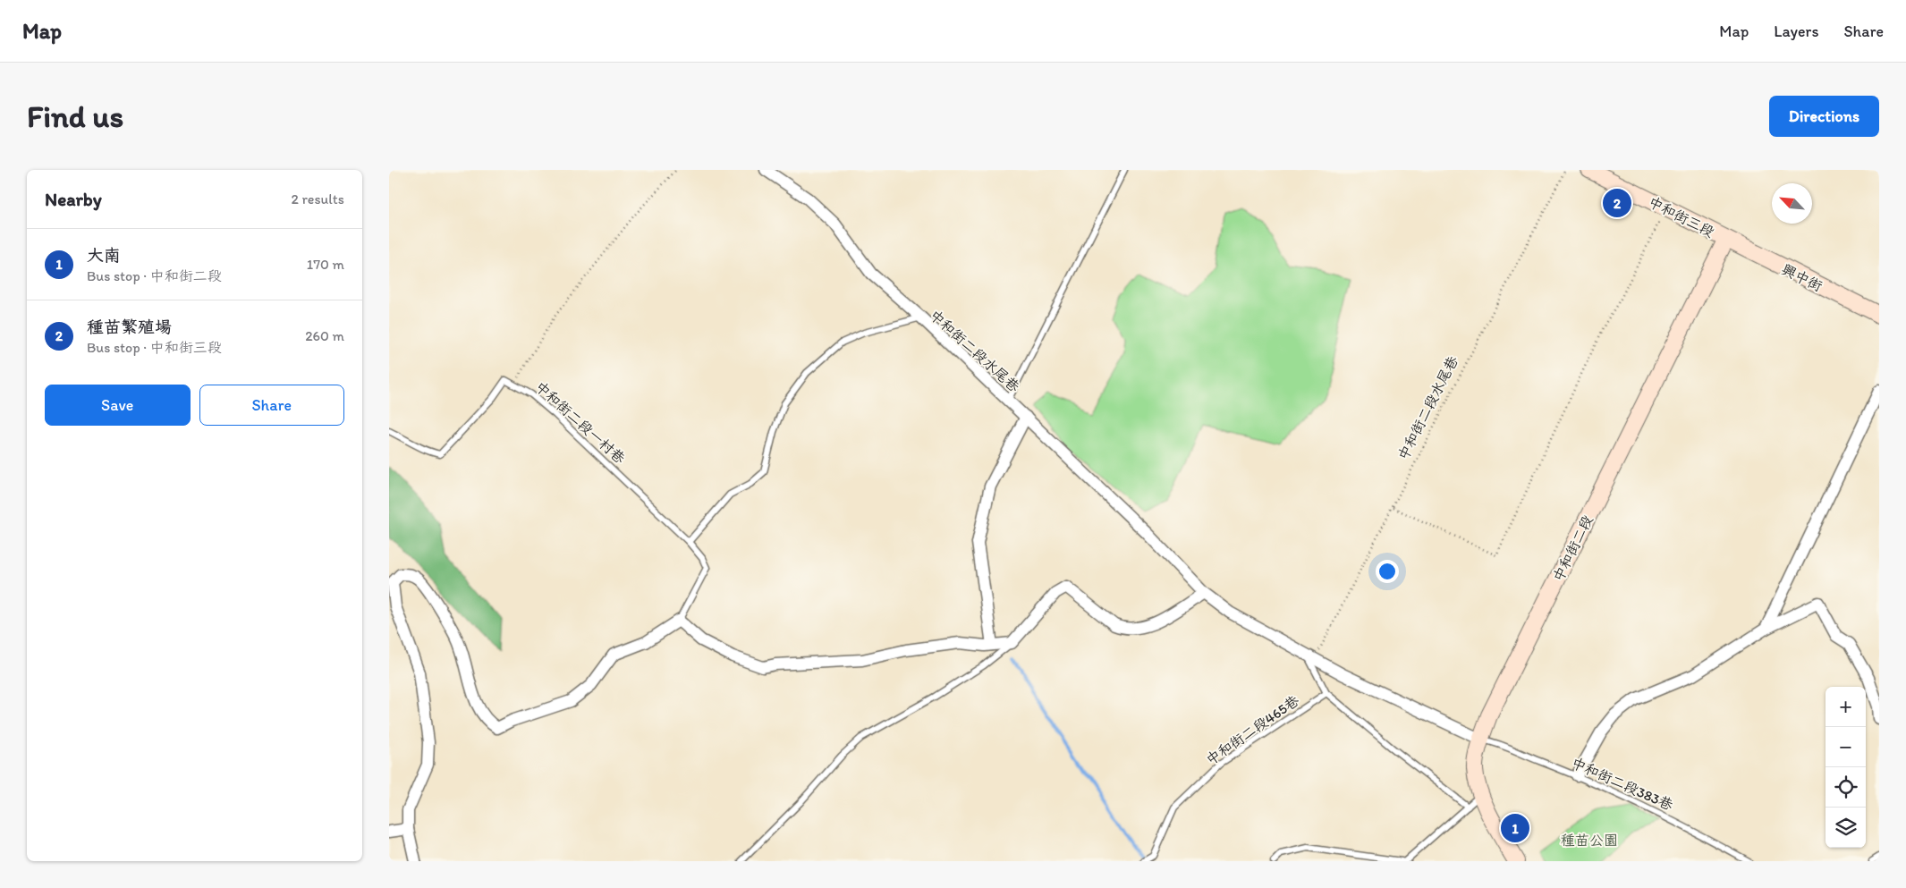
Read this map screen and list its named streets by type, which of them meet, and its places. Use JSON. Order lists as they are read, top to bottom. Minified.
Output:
{"streets":{"main road":["中和街三段","興中街","中和街二段"],"street":["中和街二段水尾巷"],"lane":["中和街二段一村巷","中和街二段465巷","中和街二段383巷"]},"crossings":[["中和街三段","興中街"],["中和街三段","中和街二段"],["興中街","中和街二段"],["中和街二段水尾巷","中和街二段一村巷"],["中和街二段水尾巷","中和街二段"],["中和街二段水尾巷","中和街二段383巷"],["中和街二段","中和街二段383巷"]],"parks":["種苗公園"],"north":"top left","page":{"header":"Map","nav":["Map","Layers","Share"],"buttons":["Directions",["Save","Share"]],"title":"Find us","heading":["Nearby","2 results"],"pins":["2","1"],"list":[{"mark":"1","name":"大南","note":"Bus stop · 中和街二段","value":"170 m"},{"mark":"2","name":"種苗繁殖場","note":"Bus stop · 中和街三段","value":"260 m"}],"map_buttons":["+","−"]}}
